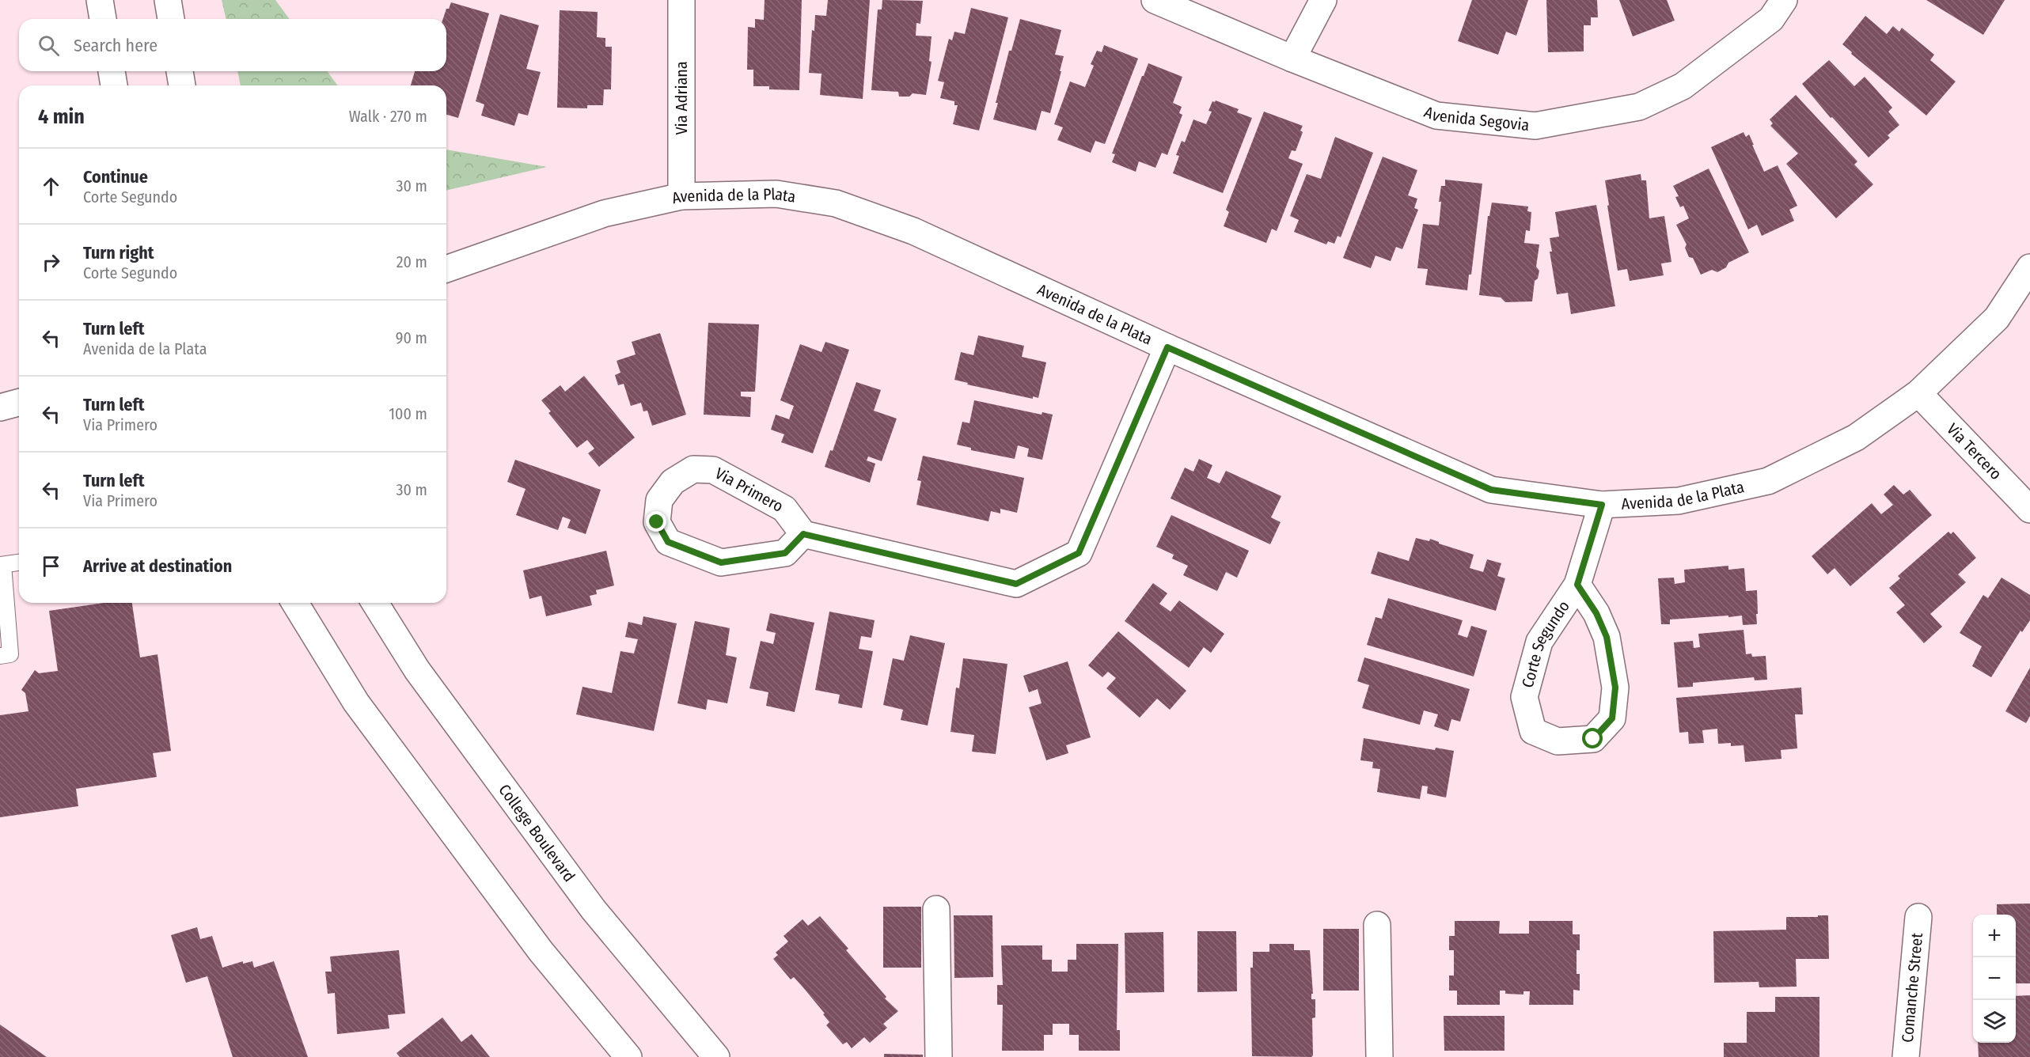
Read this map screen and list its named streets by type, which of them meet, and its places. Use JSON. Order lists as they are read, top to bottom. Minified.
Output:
{"streets":{"street":["Via Adriana","Avenida Segovia","Avenida de la Plata","Via Tercero","Via Primero","Corte Segundo","College Boulevard","Comanche Street"]},"crossings":[["Via Adriana","Avenida de la Plata"],["Avenida de la Plata","Via Tercero"],["Avenida de la Plata","Corte Segundo"]],"page":{"search":"Search here","heading":["4 min","Walk · 270 m"],"list":[["Continue","Corte Segundo","30 m"],["Turn right","Corte Segundo","20 m"],["Turn left","Avenida de la Plata","90 m"],["Turn left","Via Primero","100 m"],["Turn left","Via Primero","30 m"],"Arrive at destination"],"map_buttons":["+","−"]}}
